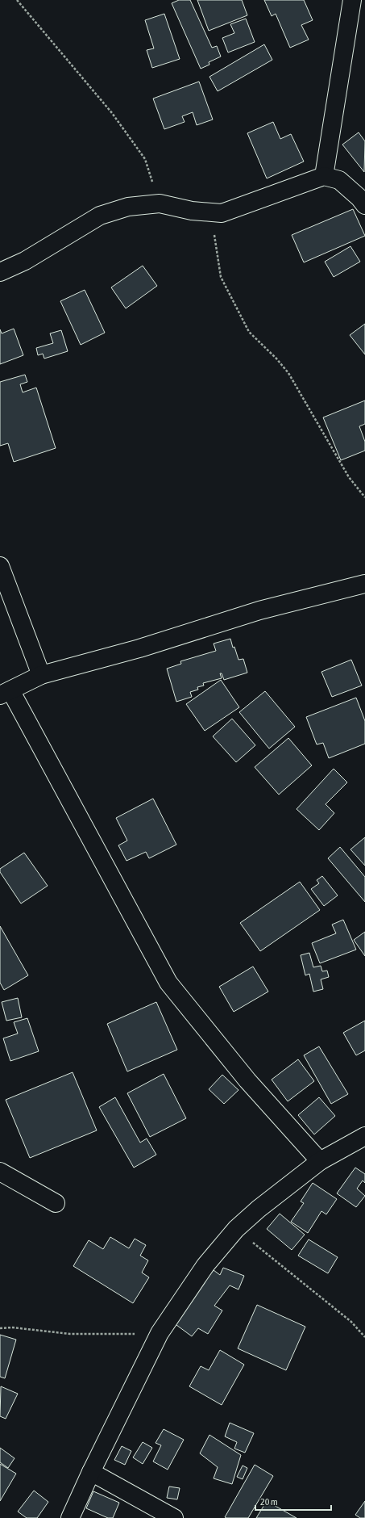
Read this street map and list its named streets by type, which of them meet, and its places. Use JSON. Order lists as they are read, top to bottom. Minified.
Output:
{"scale_bar":"20 m"}
